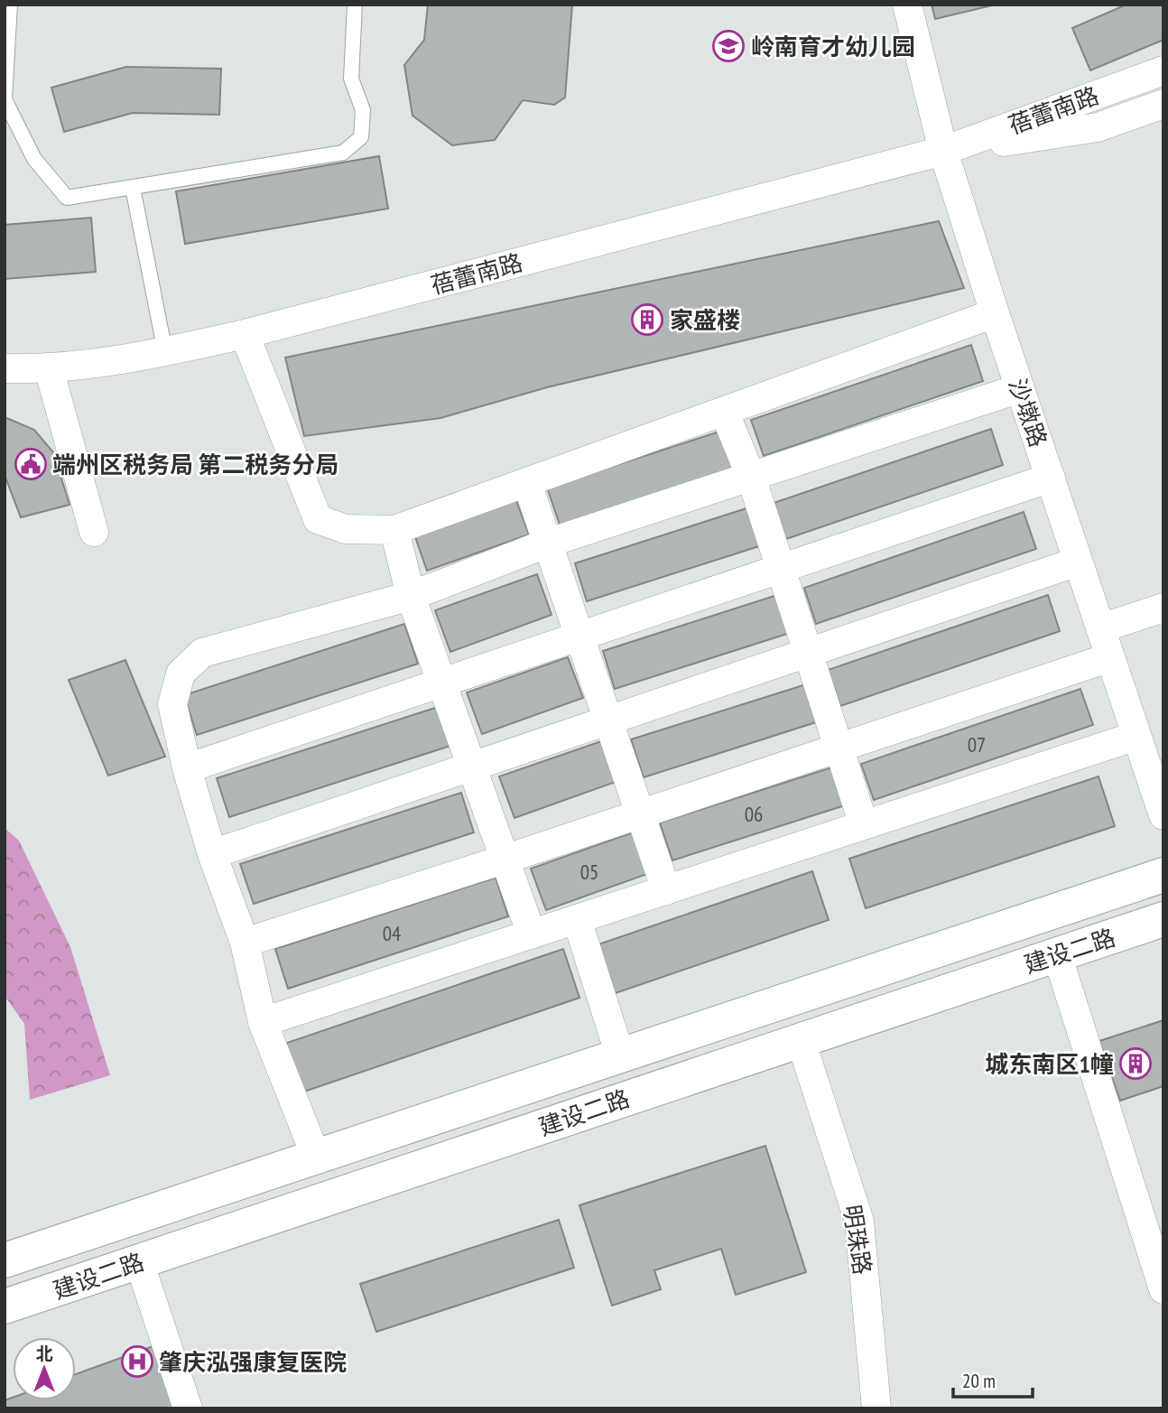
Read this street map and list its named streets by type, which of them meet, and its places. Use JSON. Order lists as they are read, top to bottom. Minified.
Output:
{"streets":{"main road":["建设二路"],"street":["蓓蕾南路","沙墩路","明珠路"]},"crossings":[["蓓蕾南路","沙墩路"],["建设二路","明珠路"]],"places":{"school or university":["岭南育才幼儿园"],"building":["家盛楼","城东南区1幢"],"public building":["端州区税务局 第二税务分局"],"hospital":["肇庆泓强康复医院"]},"house_numbers":["07","06","05","04"],"scale_bar":"20 m","north":"top"}
